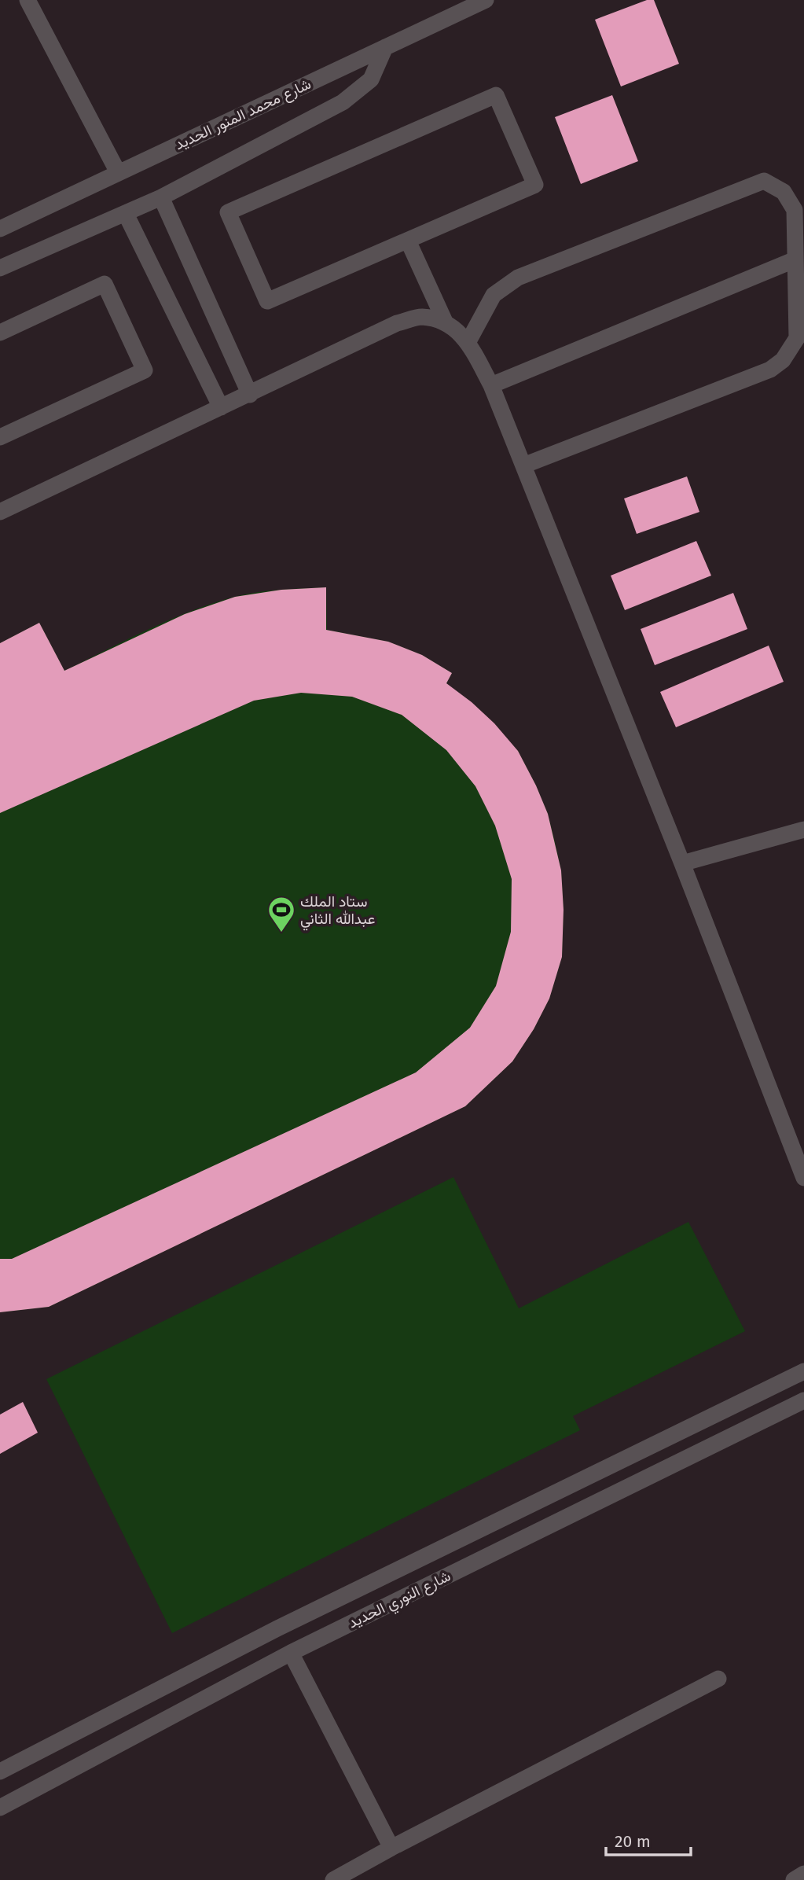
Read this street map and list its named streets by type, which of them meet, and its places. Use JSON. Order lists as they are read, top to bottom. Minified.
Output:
{"streets":{"street":["شارع محمد المنور الحديد","شارع النوري الحديد"]},"places":{"sports":["ستاد الملك عبدالله الثاني"]},"scale_bar":"20 m"}
